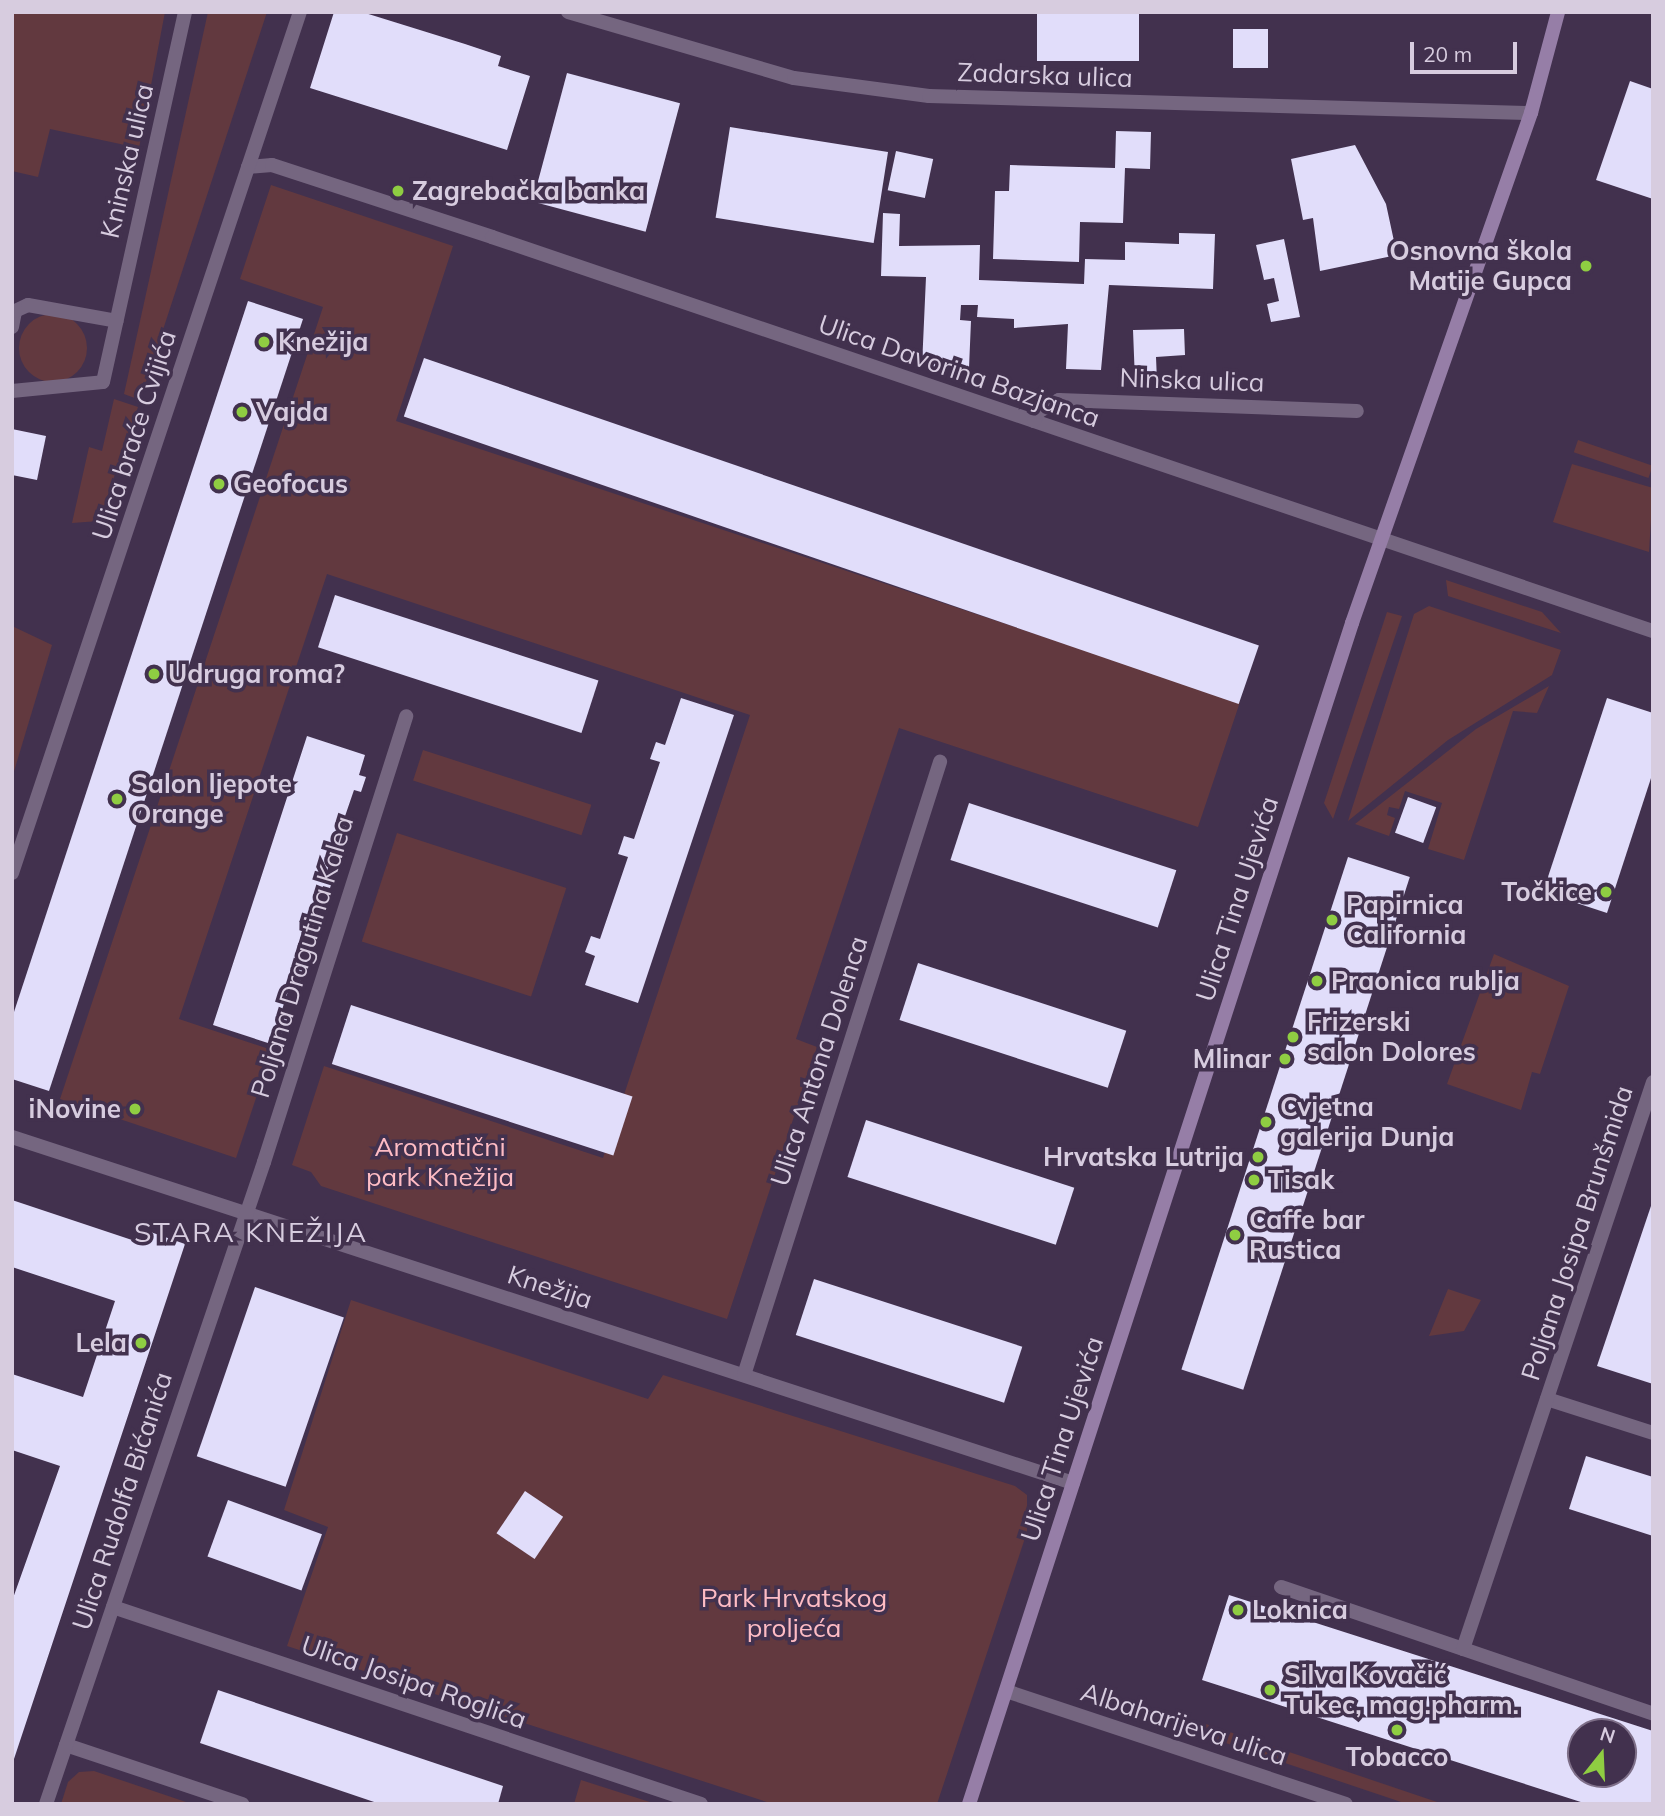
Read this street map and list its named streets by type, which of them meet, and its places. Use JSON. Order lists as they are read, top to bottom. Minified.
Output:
{"streets":{"street":["Zadarska ulica","Kninska ulica","Ulica Davorina Bazjanca","Ninska ulica","Ulica braće Cvijića","Ulica Tina Ujevića","Poljana Dragutina Kalea","Ulica Antona Dolenca","Poljana Josipa Brunšmida","Knežija","Ulica Rudolfa Bićanića","Ulica Josipa Roglića","Albaharijeva ulica"]},"crossings":[["Zadarska ulica","Ulica Tina Ujevića"],["Ulica Davorina Bazjanca","Ninska ulica"],["Ulica Davorina Bazjanca","Ulica braće Cvijića"],["Ulica Davorina Bazjanca","Ulica Tina Ujevića"],["Ulica Tina Ujevića","Knežija"],["Ulica Tina Ujevića","Albaharijeva ulica"],["Poljana Dragutina Kalea","Knežija"],["Poljana Dragutina Kalea","Ulica Rudolfa Bićanića"],["Ulica Antona Dolenca","Knežija"],["Knežija","Ulica Rudolfa Bićanića"],["Ulica Rudolfa Bićanića","Ulica Josipa Roglića"]],"districts":["STARA KNEŽIJA"],"parks":["Aromatični park Knežija","Park Hrvatskog proljeća"],"places":["Zagrebačka banka","Osnovna škola Matije Gupca","Knežija","Vajda","Geofocus","Udruga roma?","Salon ljepote Orange","Točkice","Papirnica California","Praonica rublja","Frizerski salon Dolores","Mlinar","iNovine","Cvjetna galerija Dunja","Hrvatska Lutrija","Tisak","Caffe bar Rustica","Lela","Loknica","Silva Kovačić Tukec, mag.pharm.","Tobacco"],"scale_bar":"20 m","north":"top"}
